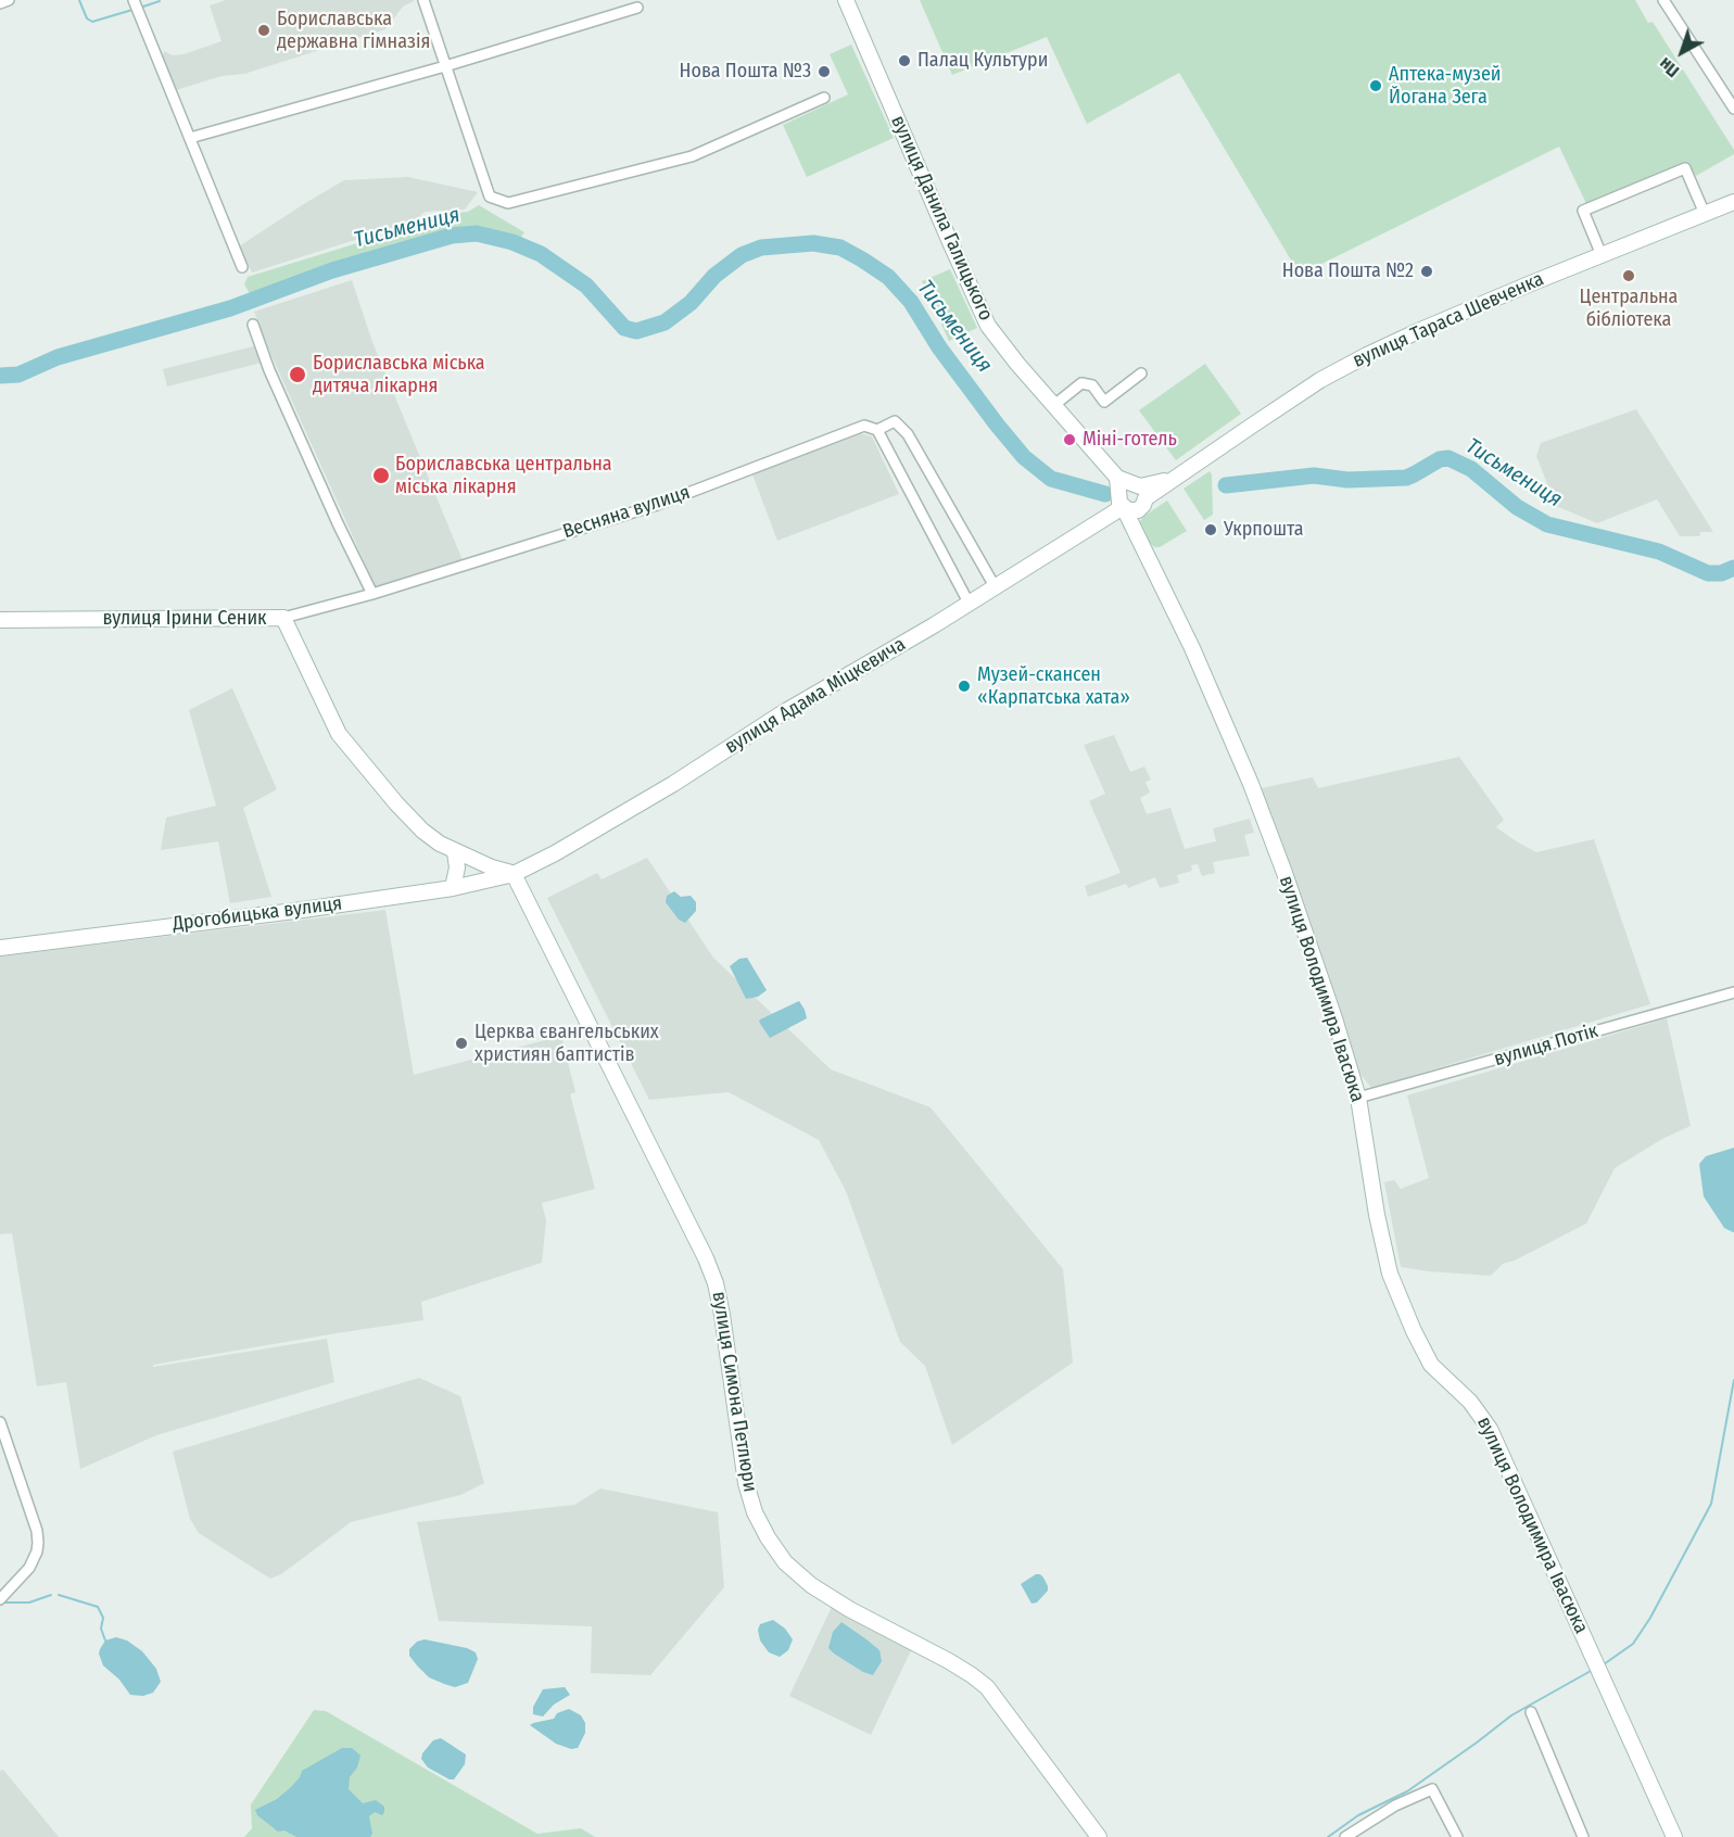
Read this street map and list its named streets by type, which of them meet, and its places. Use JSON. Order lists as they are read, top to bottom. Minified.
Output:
{"streets":{"main road":["вулиця Данила Галицького","вулиця Тараса Шевченка","вулиця Ірини Сеник","вулиця Адама Міцкевича","Дрогобицька вулиця","вулиця Володимира Івасюка","вулиця Симона Петлюри"],"street":["Весняна вулиця","вулиця Потік"]},"crossings":[["вулиця Тараса Шевченка","вулиця Адама Міцкевича"],["Весняна вулиця","вулиця Ірини Сеник"],["Весняна вулиця","вулиця Адама Міцкевича"],["вулиця Ірини Сеник","вулиця Адама Міцкевича"],["вулиця Ірини Сеник","Дрогобицька вулиця"],["вулиця Ірини Сеник","вулиця Симона Петлюри"],["вулиця Адама Міцкевича","Дрогобицька вулиця"],["вулиця Адама Міцкевича","вулиця Володимира Івасюка"],["вулиця Адама Міцкевича","вулиця Симона Петлюри"],["Дрогобицька вулиця","вулиця Симона Петлюри"],["вулиця Володимира Івасюка","вулиця Потік"]],"water":["Тисьмениця"],"places":["Бориславська державна гімназія","Палац Культури","Нова Пошта №3","Аптека-музей Йогана Зега","Нова Пошта №2","Центральна бібліотека","Бориславська міська дитяча лікарня","Міні-готель","Бориславська центральна міська лікарня","Укрпошта","Музей-скансен «Карпатська хата»","Церква євангельських християн баптистів"],"north":"bottom left"}
